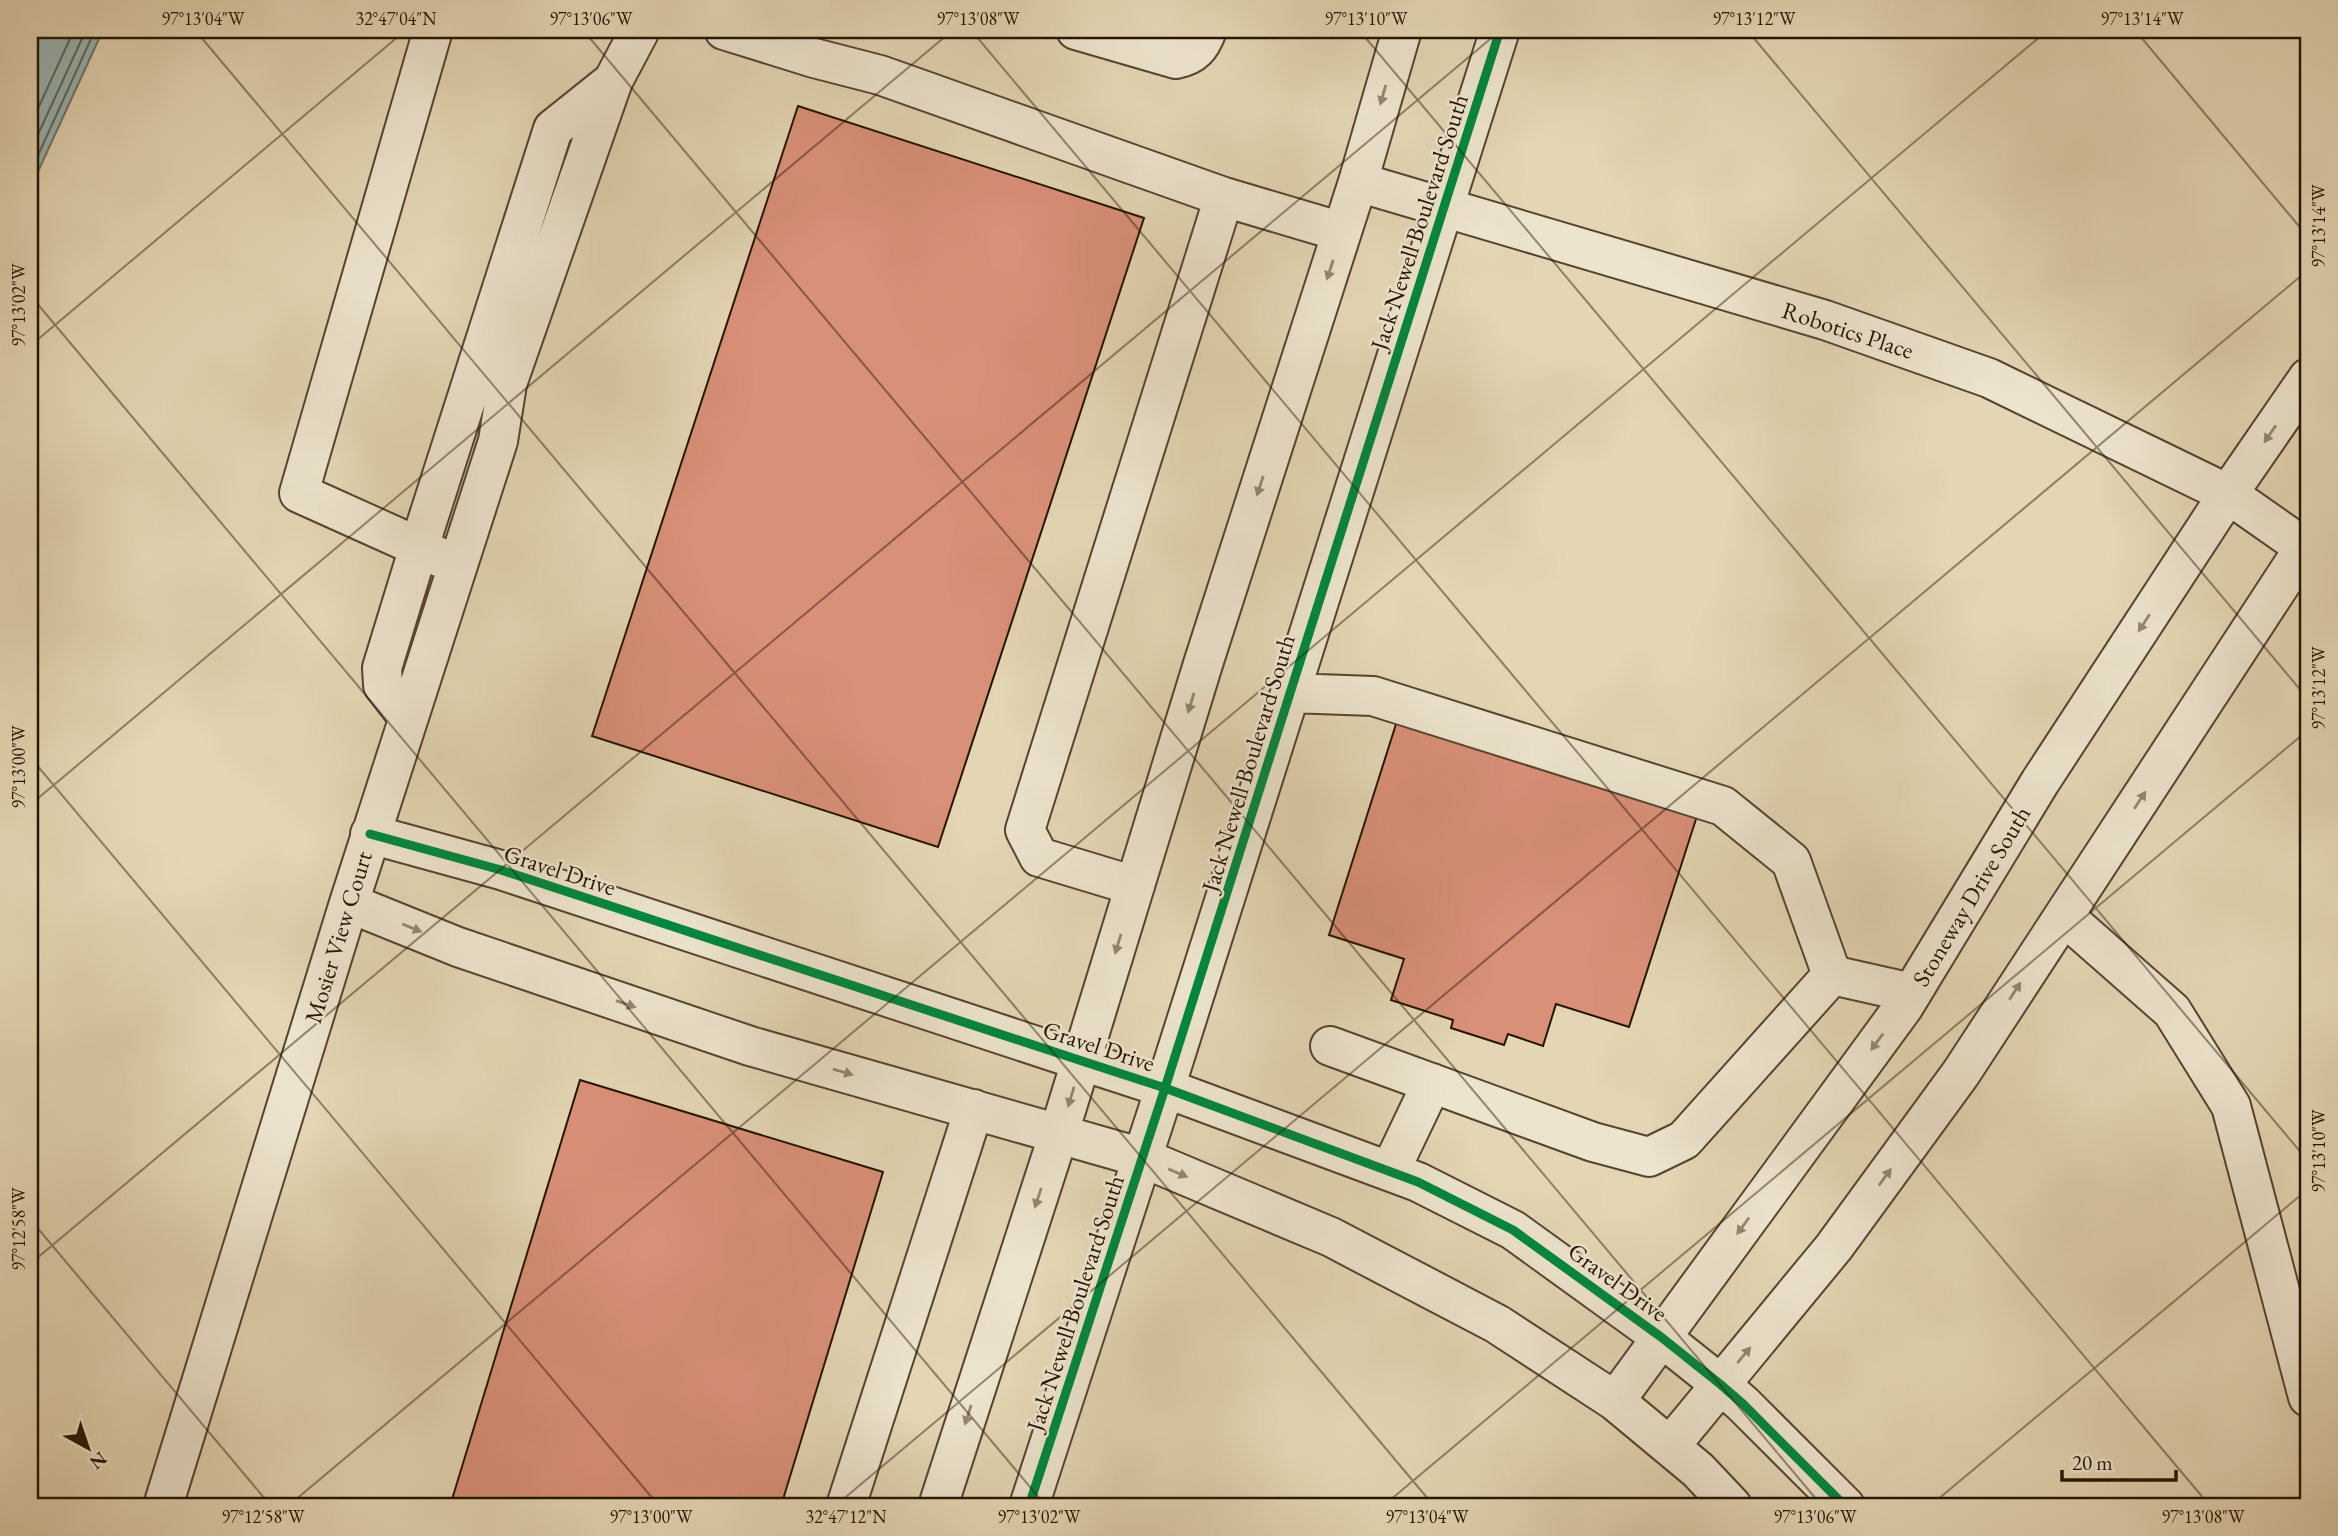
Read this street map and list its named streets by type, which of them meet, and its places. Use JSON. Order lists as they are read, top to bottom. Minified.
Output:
{"streets":{"street":["Jack Newell Boulevard South","Robotics Place","Gravel Drive","Stoneway Drive South","Mosier View Court"]},"crossings":[["Jack Newell Boulevard South","Robotics Place"],["Jack Newell Boulevard South","Gravel Drive"],["Robotics Place","Stoneway Drive South"],["Gravel Drive","Stoneway Drive South"],["Gravel Drive","Mosier View Court"]],"scale_bar":"20 m","north":"bottom right","coordinates":["97°13'04\"W","32°47'04\"N","97°13'06\"W","97°13'08\"W","97°13'10\"W","97°13'12\"W","97°13'14\"W","97°13'02\"W","97°13'00\"W","97°12'58\"W","32°47'12\"N"]}
